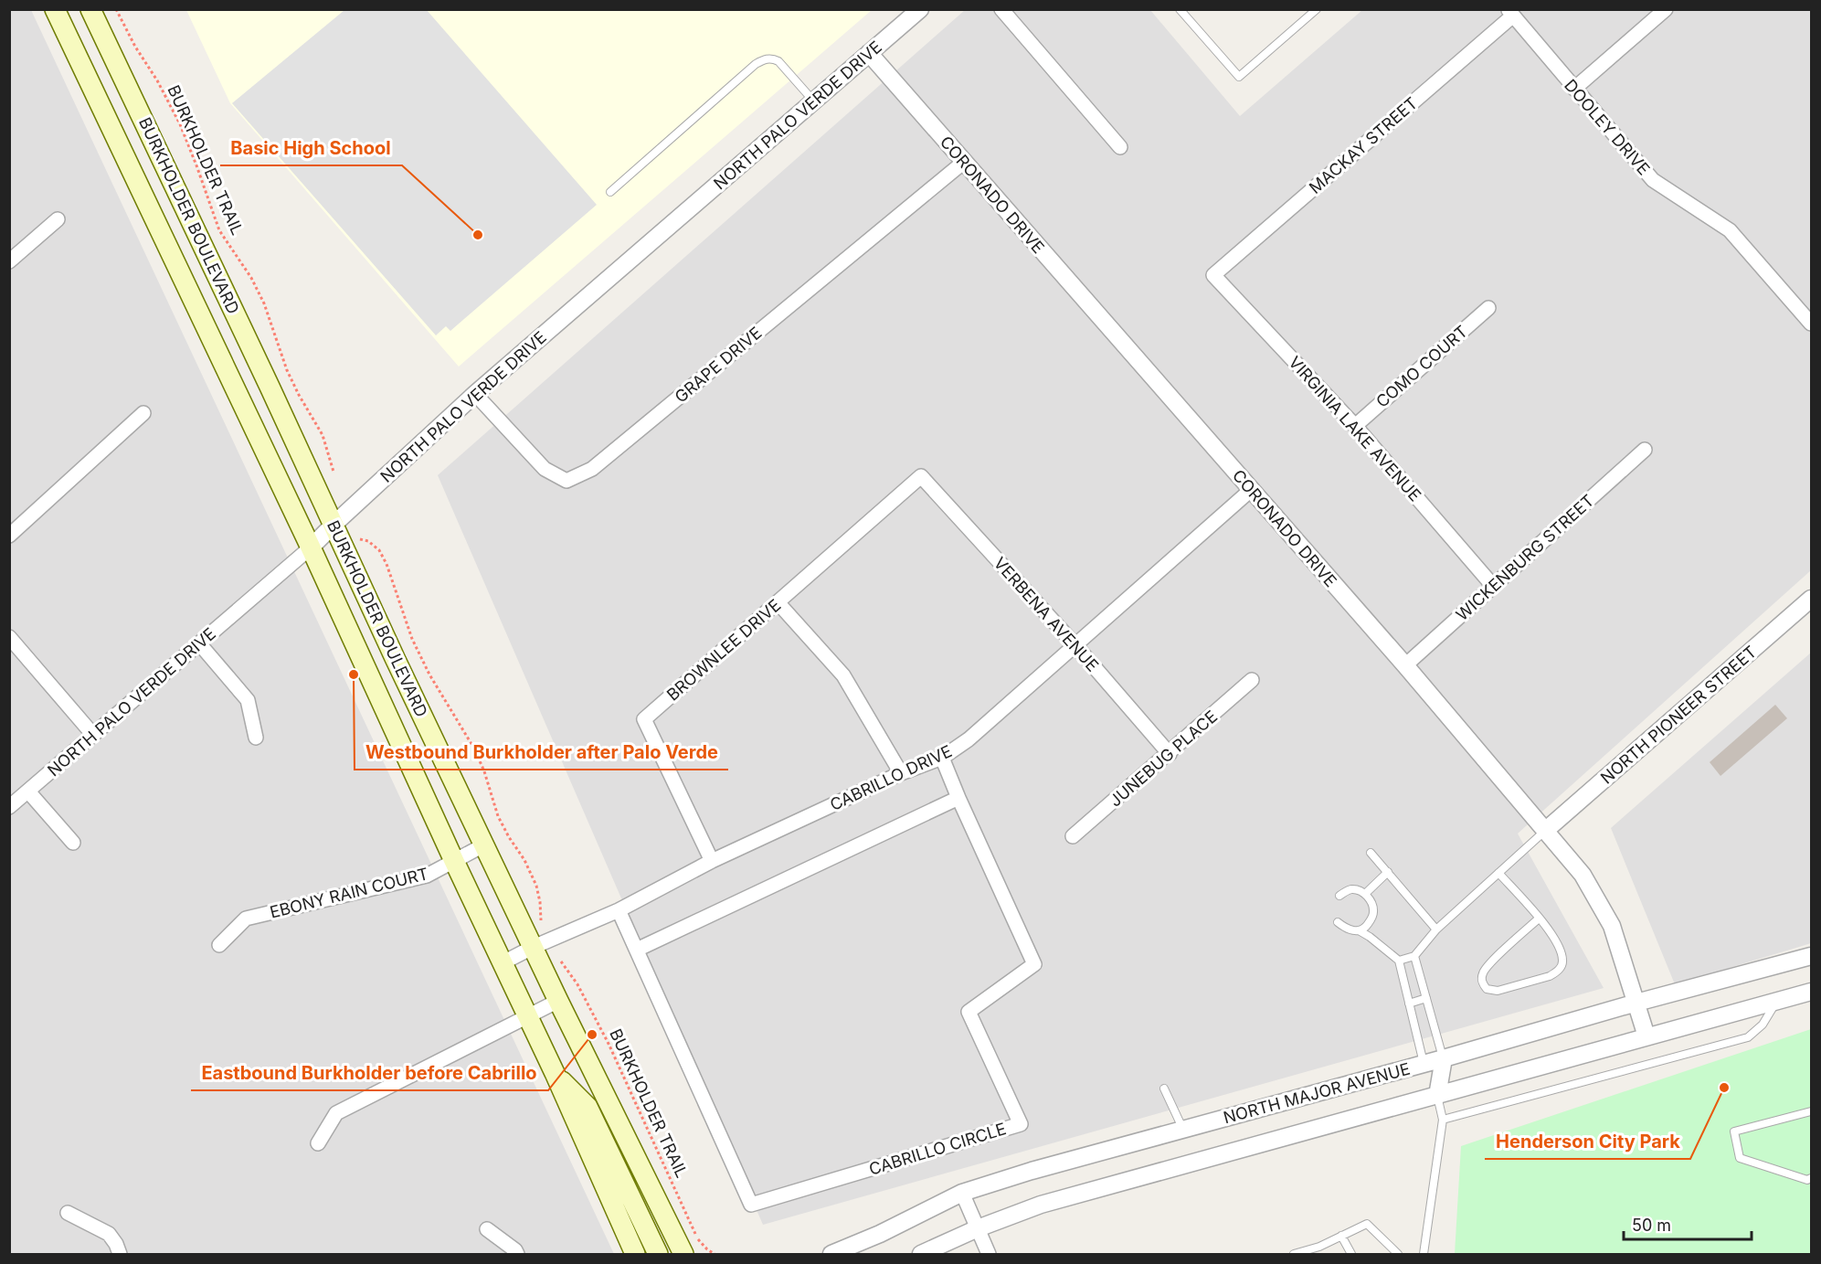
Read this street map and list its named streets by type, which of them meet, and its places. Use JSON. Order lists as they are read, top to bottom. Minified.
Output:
{"streets":{"main road":["BURKHOLDER BOULEVARD"],"street":["NORTH PALO VERDE DRIVE","DOOLEY DRIVE","MACKAY STREET","CORONADO DRIVE","GRAPE DRIVE","COMO COURT","VIRGINIA LAKE AVENUE","WICKENBURG STREET","VERBENA AVENUE","BROWNLEE DRIVE","NORTH PIONEER STREET","JUNEBUG PLACE","CABRILLO DRIVE","EBONY RAIN COURT","NORTH MAJOR AVENUE","CABRILLO CIRCLE"],"path":["BURKHOLDER TRAIL"]},"crossings":[["NORTH PALO VERDE DRIVE","CORONADO DRIVE"],["NORTH PALO VERDE DRIVE","BURKHOLDER BOULEVARD"],["NORTH PALO VERDE DRIVE","GRAPE DRIVE"],["DOOLEY DRIVE","MACKAY STREET"],["MACKAY STREET","VIRGINIA LAKE AVENUE"],["CORONADO DRIVE","GRAPE DRIVE"],["CORONADO DRIVE","WICKENBURG STREET"],["CORONADO DRIVE","NORTH PIONEER STREET"],["CORONADO DRIVE","CABRILLO DRIVE"],["CORONADO DRIVE","NORTH MAJOR AVENUE"],["BURKHOLDER BOULEVARD","CABRILLO DRIVE"],["BURKHOLDER BOULEVARD","EBONY RAIN COURT"],["COMO COURT","VIRGINIA LAKE AVENUE"],["VIRGINIA LAKE AVENUE","WICKENBURG STREET"],["VERBENA AVENUE","BROWNLEE DRIVE"],["VERBENA AVENUE","JUNEBUG PLACE"],["VERBENA AVENUE","CABRILLO DRIVE"],["BROWNLEE DRIVE","CABRILLO DRIVE"],["CABRILLO DRIVE","CABRILLO CIRCLE"]],"places":["Basic High School","Westbound Burkholder after Palo Verde","Eastbound Burkholder before Cabrillo","Henderson City Park"],"scale_bar":"50 m"}
